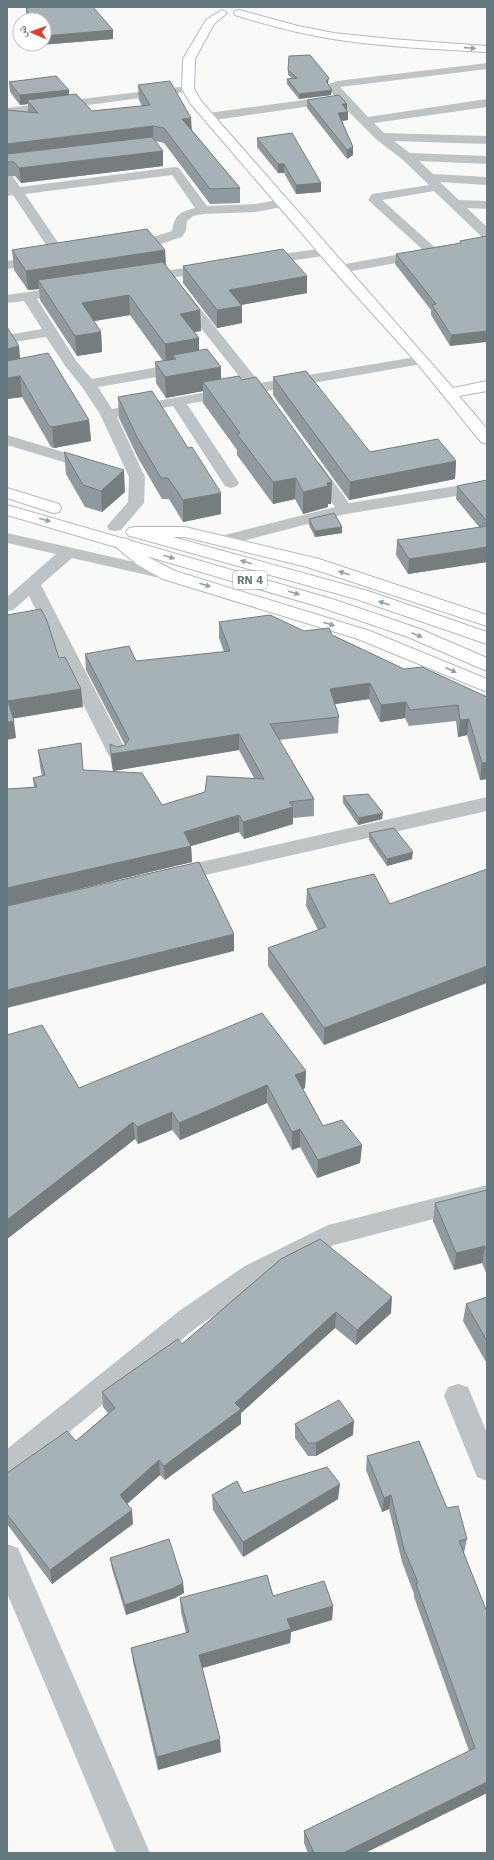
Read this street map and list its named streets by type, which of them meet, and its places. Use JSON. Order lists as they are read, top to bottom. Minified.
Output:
{"streets":{"main road":["RN 4"]},"north":"left"}
